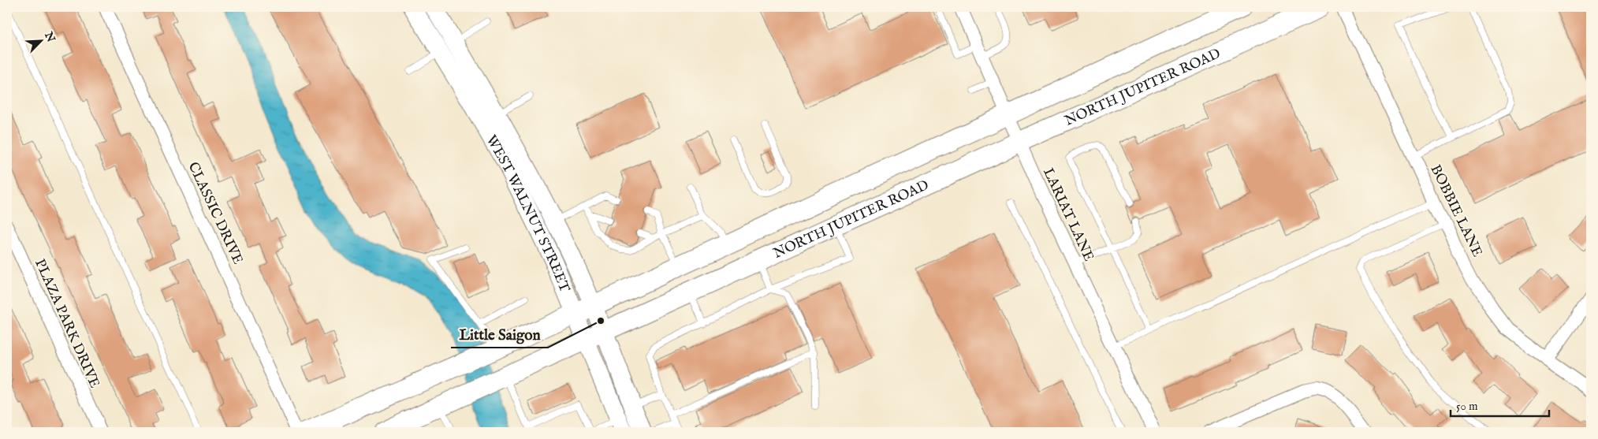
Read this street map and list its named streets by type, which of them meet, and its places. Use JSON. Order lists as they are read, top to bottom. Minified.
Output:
{"streets":{"main road":["NORTH JUPITER ROAD","WEST WALNUT STREET"],"street":["BOBBIE LANE","CLASSIC DRIVE","LARIAT LANE","PLAZA PARK DRIVE"]},"crossings":[["NORTH JUPITER ROAD","WEST WALNUT STREET"],["NORTH JUPITER ROAD","LARIAT LANE"]],"places":["Little Saigon"],"scale_bar":"50 m","north":"top right"}
